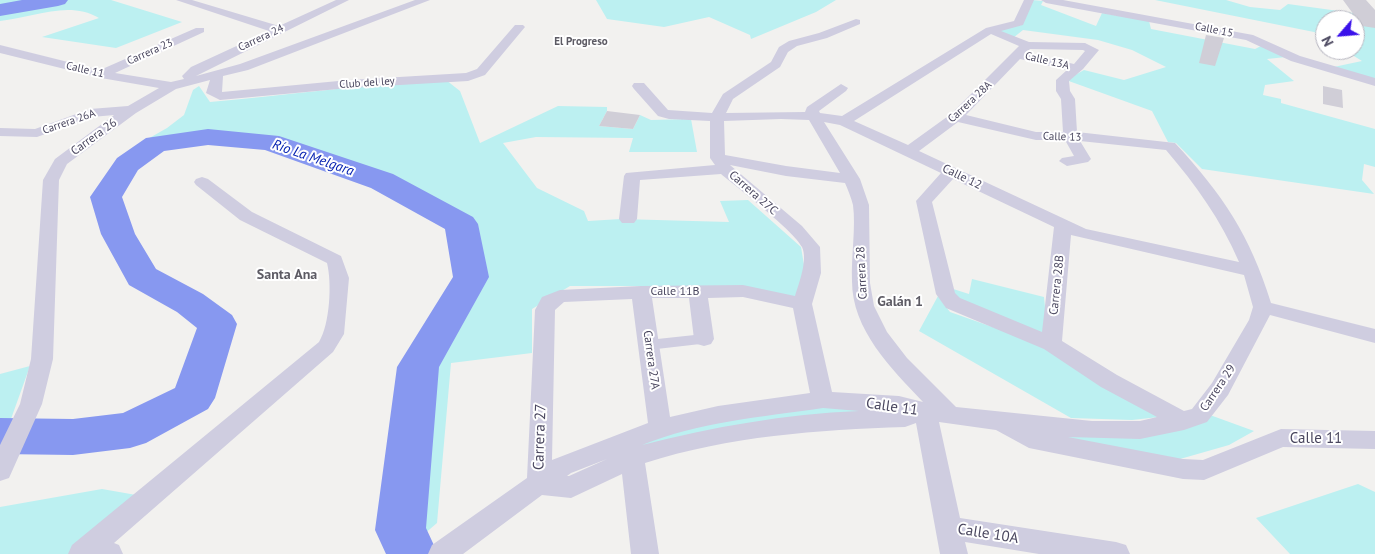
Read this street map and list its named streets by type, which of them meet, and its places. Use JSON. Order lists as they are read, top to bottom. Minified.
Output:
{"streets":{"street":["Calle 15","Carrera 24","Carrera 23","Calle 13A","Calle 11","Club del ley","Carrera 28A","Carrera 26A","Carrera 26","Calle 13","Calle 12","Carrera 27C","Carrera 28","Carrera 28B","Calle 11B","Carrera 27A","Carrera 29","Carrera 27","Calle 10A"]},"crossings":[["Carrera 24","Calle 11"],["Carrera 24","Carrera 26"],["Carrera 23","Calle 11"],["Calle 13A","Carrera 28A"],["Calle 11","Carrera 26"],["Calle 11","Carrera 28"],["Calle 11","Carrera 27A"],["Calle 11","Carrera 29"],["Calle 11","Carrera 27"],["Club del ley","Carrera 26"],["Carrera 28A","Calle 13"],["Carrera 28A","Calle 12"],["Carrera 26A","Carrera 26"],["Calle 13","Calle 12"],["Calle 12","Carrera 28"],["Calle 12","Carrera 28B"],["Carrera 27C","Calle 11B"],["Carrera 28","Carrera 29"],["Calle 11B","Carrera 27A"],["Calle 11B","Carrera 27"]],"districts":["El Progreso","Santa Ana","Galán 1"],"water":["Río La Melgara"],"north":"bottom left"}
